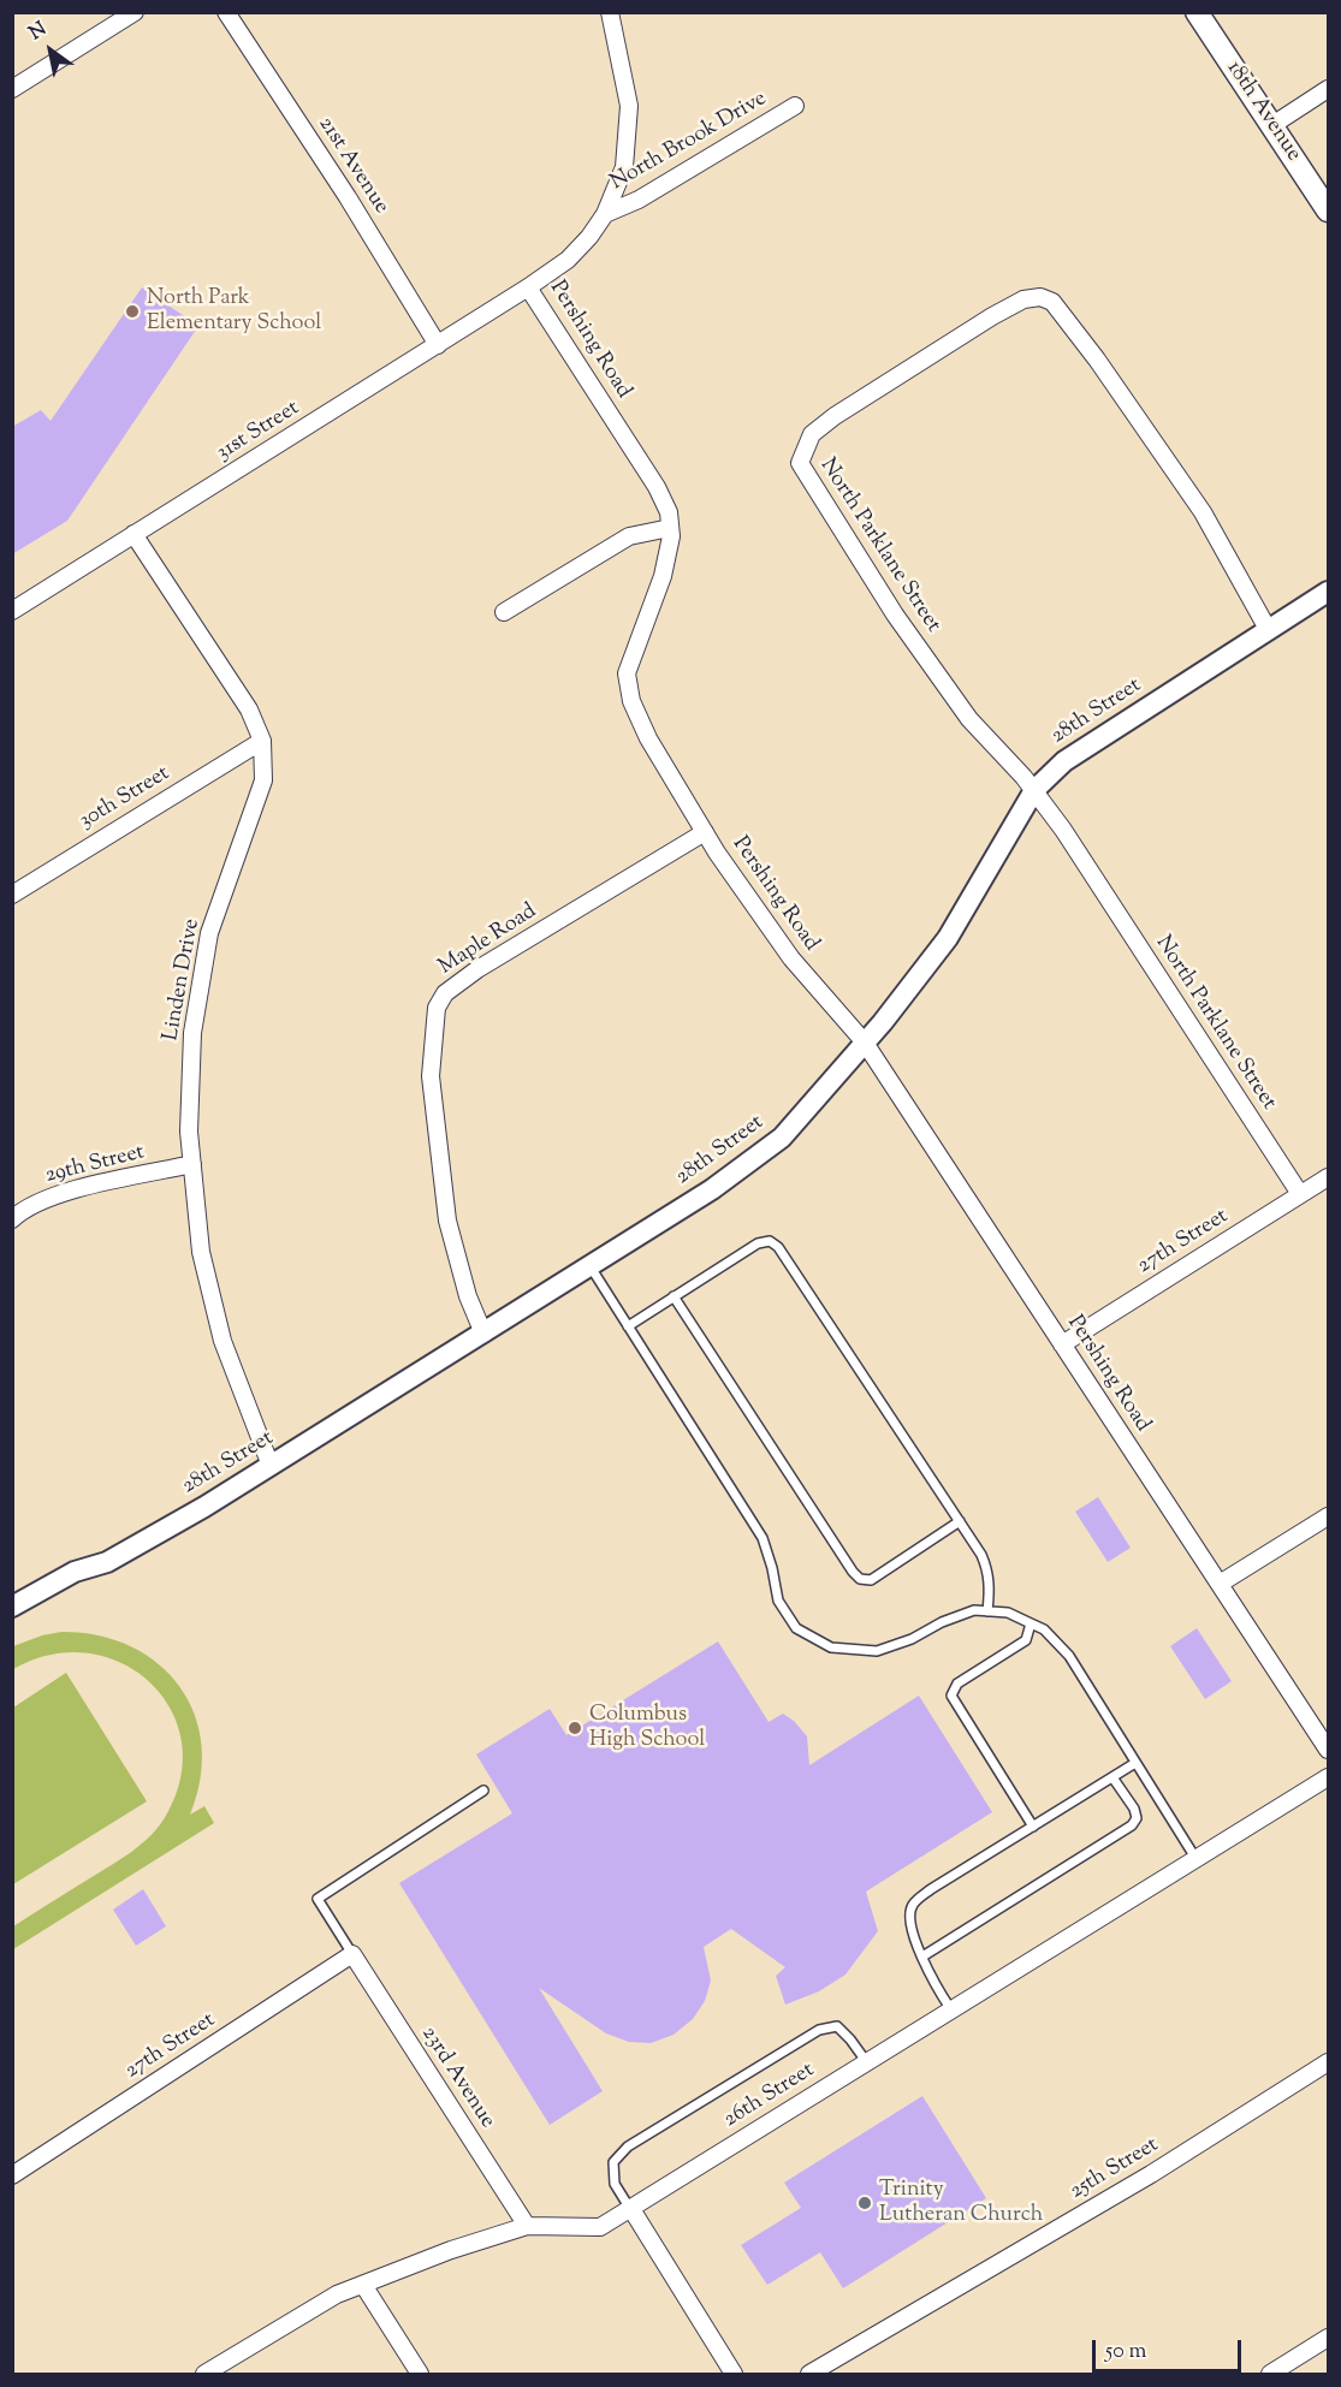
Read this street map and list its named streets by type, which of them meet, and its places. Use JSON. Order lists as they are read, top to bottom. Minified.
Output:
{"streets":{"main road":["18th Avenue"],"street":["North Brook Drive","21st Avenue","Pershing Road","31st Street","North Parklane Street","28th Street","30th Street","Maple Road","Linden Drive","29th Street","27th Street","23rd Avenue","26th Street","25th Street"]},"crossings":[["North Brook Drive","Pershing Road"],["21st Avenue","31st Street"],["Pershing Road","31st Street"],["Pershing Road","28th Street"],["Pershing Road","Maple Road"],["Pershing Road","27th Street"],["31st Street","Linden Drive"],["North Parklane Street","28th Street"],["North Parklane Street","27th Street"],["28th Street","Maple Road"],["28th Street","Linden Drive"],["30th Street","Linden Drive"],["Linden Drive","29th Street"],["27th Street","23rd Avenue"],["23rd Avenue","26th Street"]],"places":["North Park Elementary School","Columbus High School","Trinity Lutheran Church"],"scale_bar":"50 m","north":"top left"}
